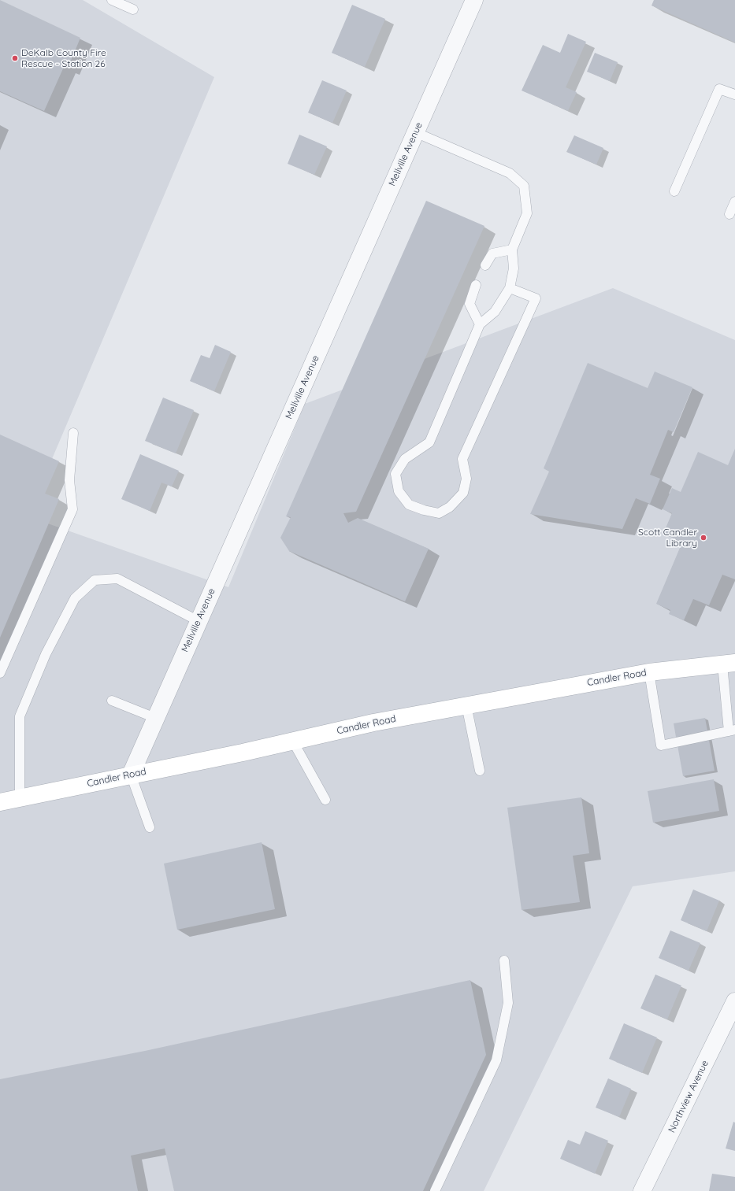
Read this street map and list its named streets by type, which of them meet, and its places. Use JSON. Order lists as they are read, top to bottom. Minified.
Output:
{"streets":{"main road":["Candler Road"],"street":["Mellville Avenue","Northview Avenue"]},"crossings":[["Mellville Avenue","Candler Road"]],"places":["DeKalb County Fire Rescue - Station 26","Scott Candler Library"]}
